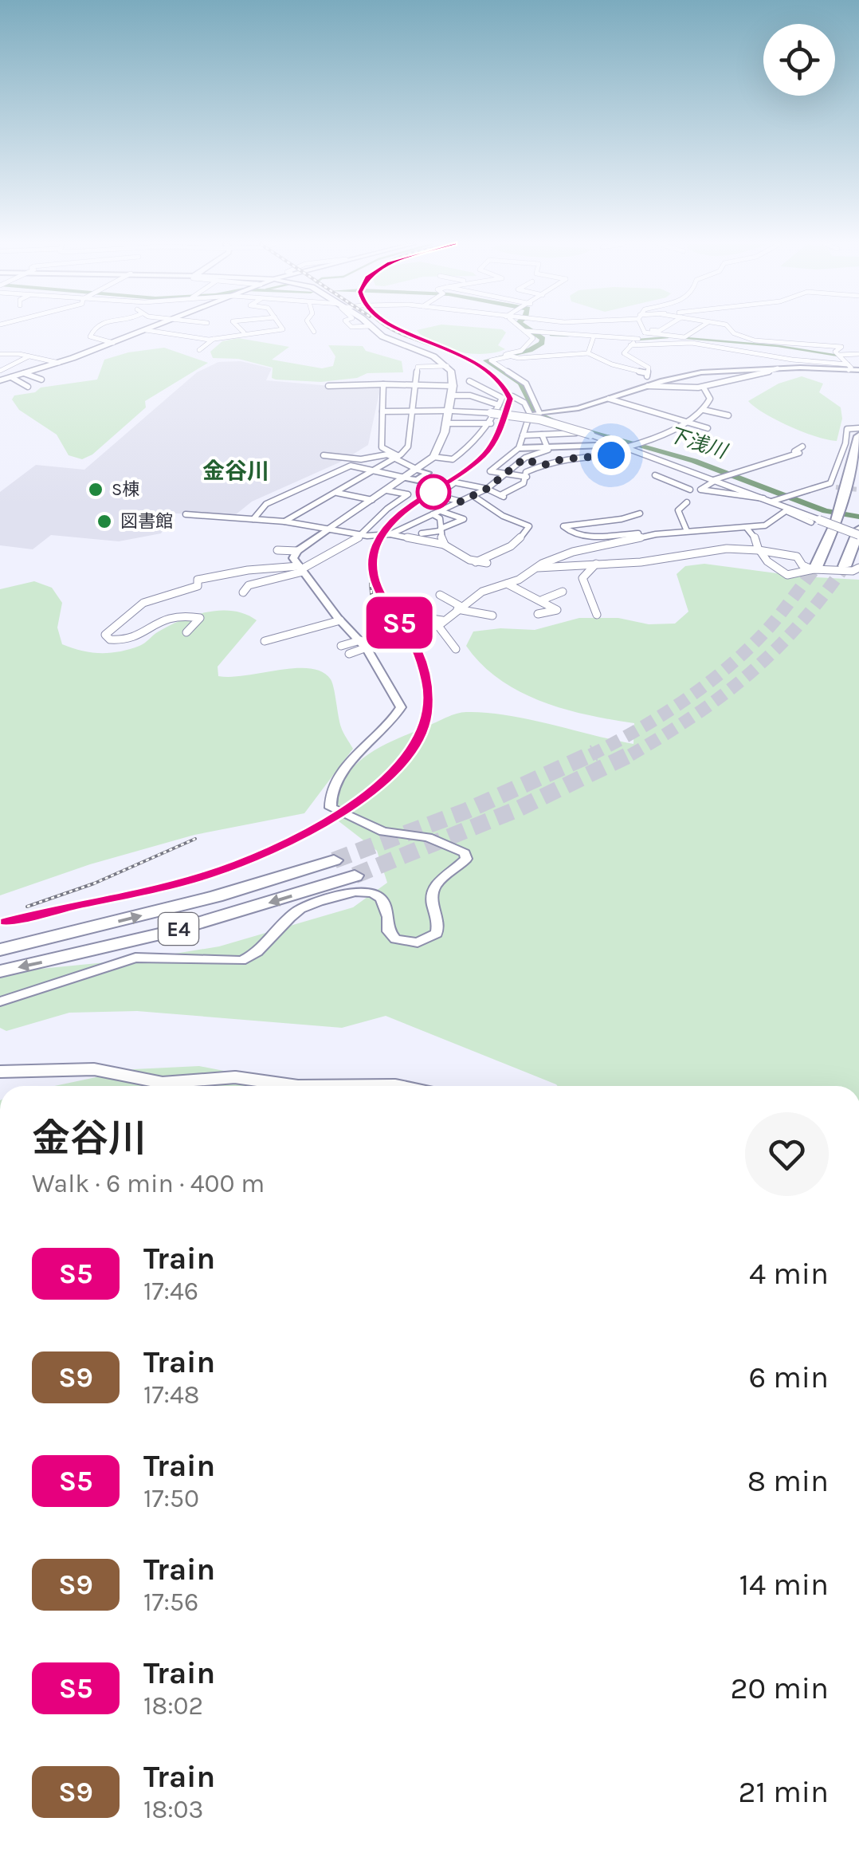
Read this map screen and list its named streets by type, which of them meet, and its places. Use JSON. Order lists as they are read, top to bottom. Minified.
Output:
{"streets":{"highway":["E4"]},"districts":["金谷川"],"water":["下浅川"],"places":["S棟","図書館"],"page":{"on_map":"S5","heading":["金谷川","Walk · 6 min · 400 m"],"list":[{"mark":"S5","name":"Train","note":"17:46","value":"4 min"},{"mark":"S9","name":"Train","note":"17:48","value":"6 min"},{"mark":"S5","name":"Train","note":"17:50","value":"8 min"},{"mark":"S9","name":"Train","note":"17:56","value":"14 min"},{"mark":"S5","name":"Train","note":"18:02","value":"20 min"},{"mark":"S9","name":"Train","note":"18:03","value":"21 min"}]}}
